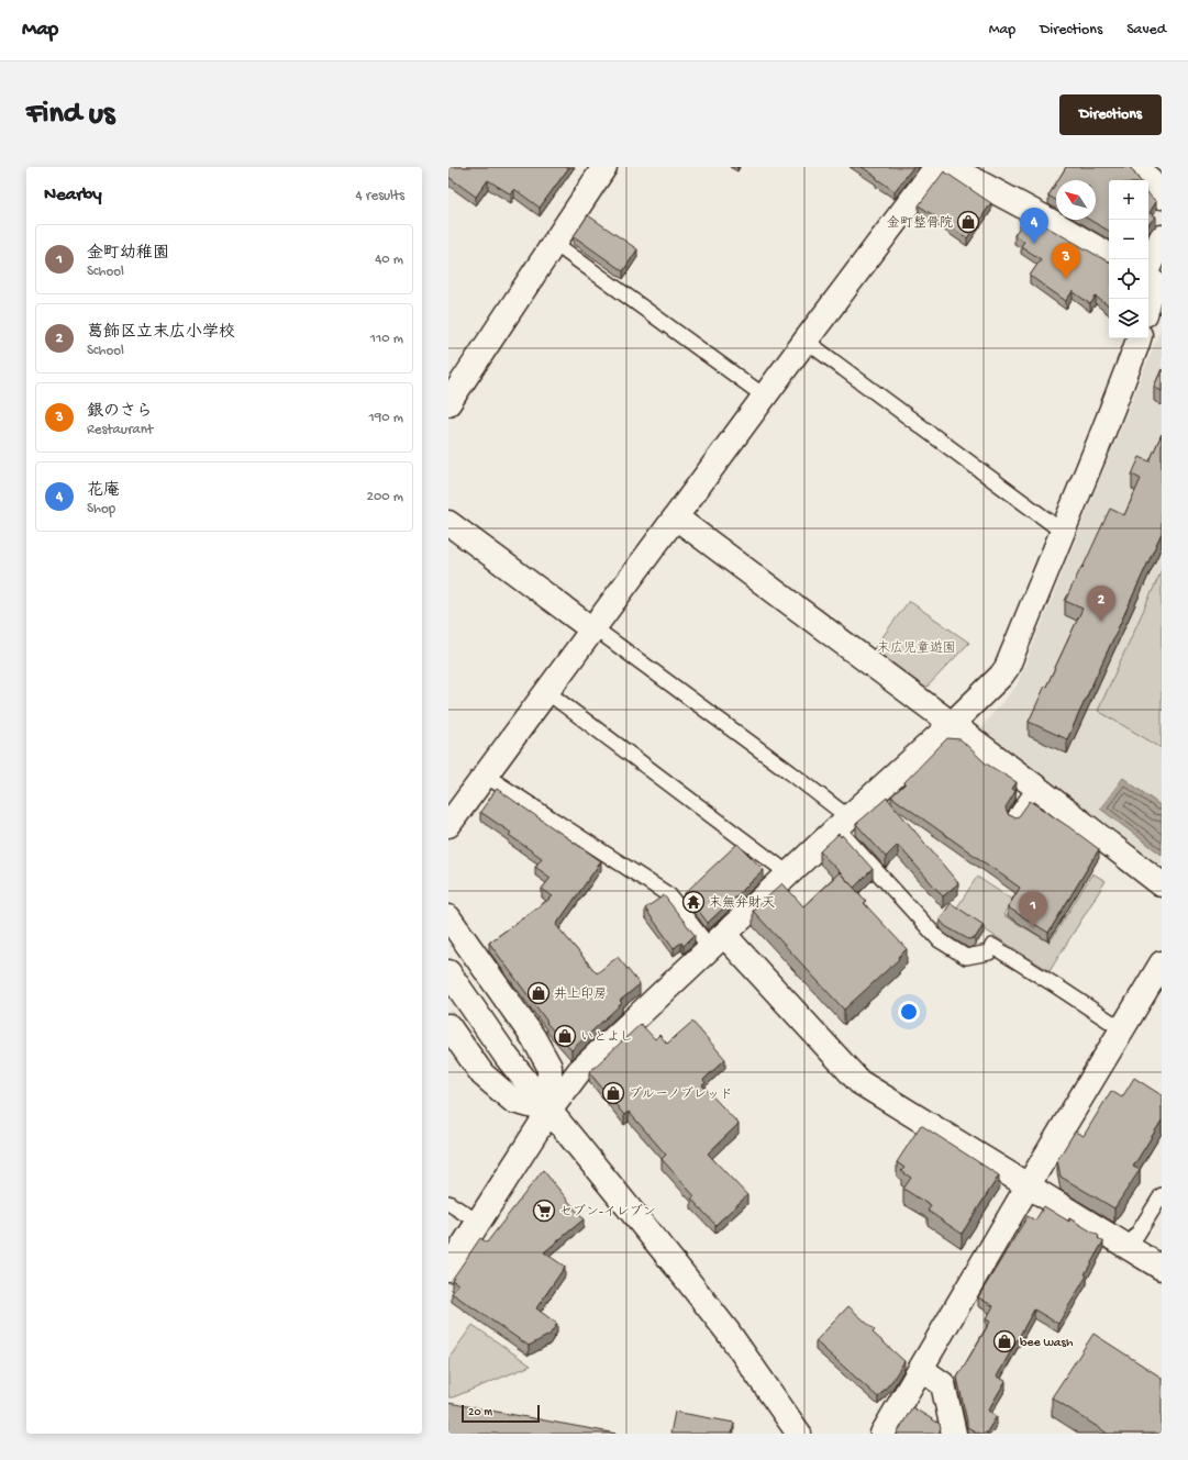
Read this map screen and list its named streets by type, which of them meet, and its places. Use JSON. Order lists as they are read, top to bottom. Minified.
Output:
{"parks":["末広児童遊園"],"places":{"shop":["金町整骨院","井上印房","いとよし","ブルーノブレッド","bee wash"],"temple":["末無弁財天"],"supermarket":["セブン-イレブン"]},"scale_bar":"20 m","north":"top left","page":{"header":"Map","nav":["Map","Directions","Saved"],"buttons":"Directions","title":"Find us","heading":["Nearby","4 results"],"map_buttons":["+","−"],"pins":["4","3","2","1"],"list":[{"mark":"1","name":"金町幼稚園","note":"School","value":"40 m"},{"mark":"2","name":"葛飾区立末広小学校","note":"School","value":"110 m"},{"mark":"3","name":"銀のさら","note":"Restaurant","value":"190 m"},{"mark":"4","name":"花庵","note":"Shop","value":"200 m"}],"scale":"20 m"}}
